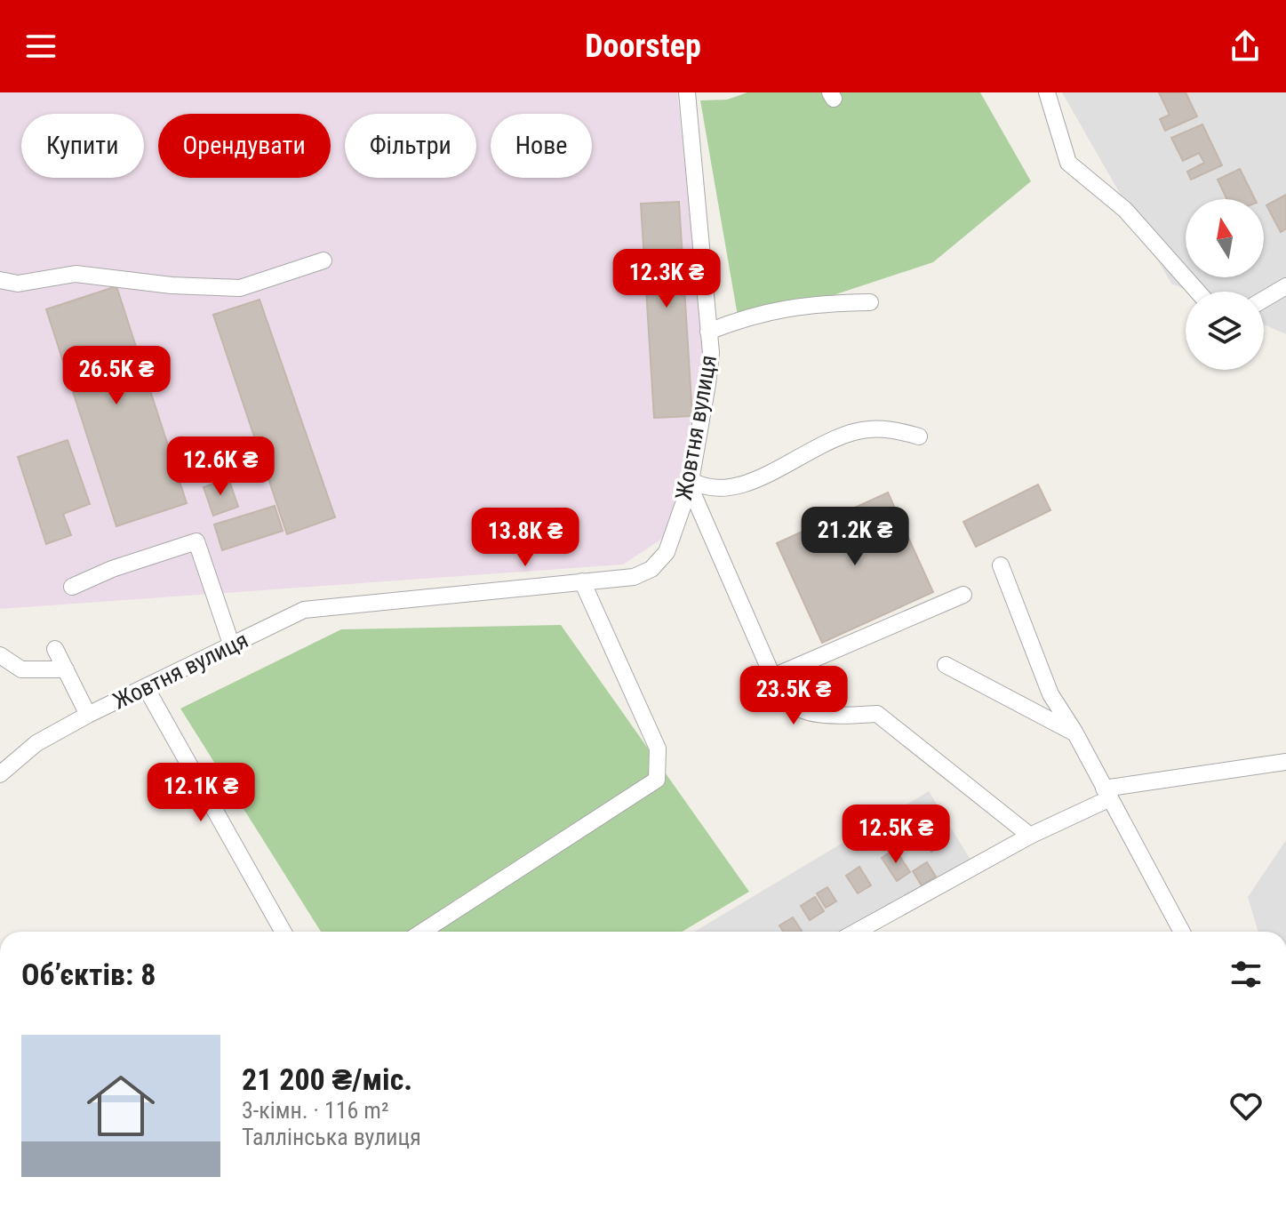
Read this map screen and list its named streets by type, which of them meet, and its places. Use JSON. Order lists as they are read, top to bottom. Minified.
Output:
{"streets":{"street":["Жовтня вулиця"]},"north":"top","page":{"header":"Doorstep","chip":["Купити","Орендувати","Фільтри","Нове"],"price":["12.3K ₴","26.5K ₴","12.6K ₴","21.2K ₴","13.8K ₴","23.5K ₴","12.1K ₴","12.5K ₴"],"heading":"Об’єктів: 8","list":[{"name":"21 200 ₴/міс.","note":"3-кімн. · 116 m² · Таллінська вулиця"}]}}
